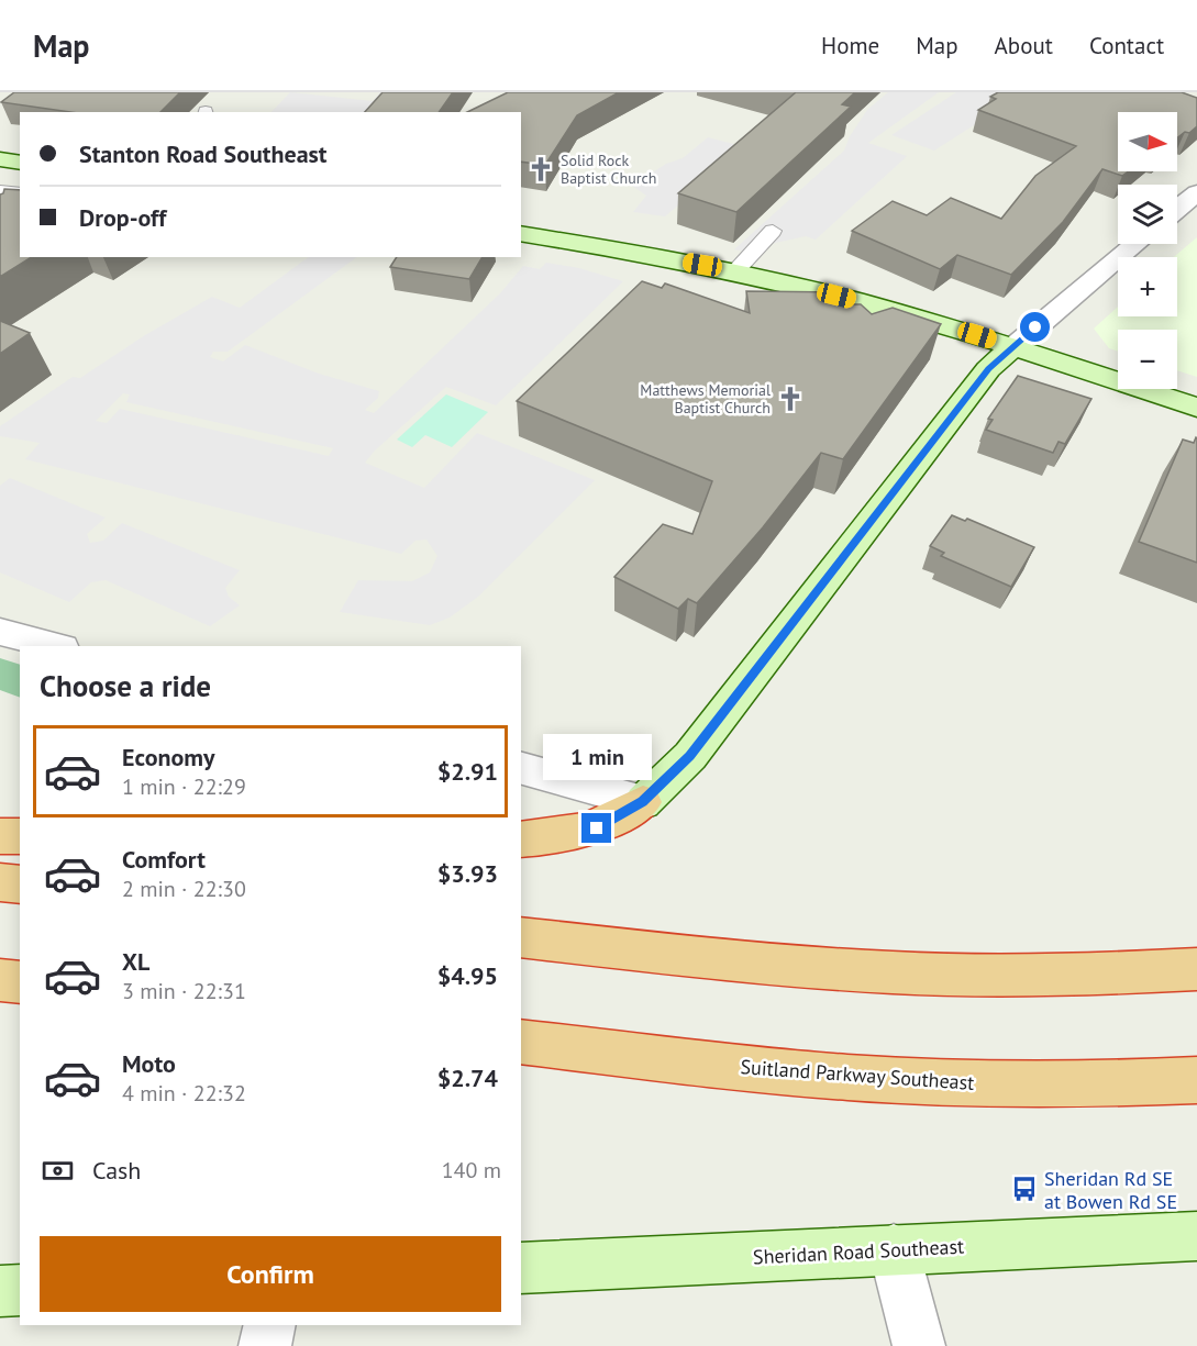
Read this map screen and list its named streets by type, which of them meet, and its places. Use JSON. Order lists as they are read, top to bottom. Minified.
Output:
{"streets":{"highway":["Suitland Parkway Southeast"],"main road":["Sheridan Road Southeast"]},"places":{"church":["Solid Rock Baptist Church","Matthews Memorial Baptist Church"],"bus stop":["Sheridan Rd SE at Bowen Rd SE"]},"north":"right","page":{"header":"Map","nav":["Home","Map","About","Contact"],"map_buttons":["+","−"],"banner":["Stanton Road Southeast","Drop-off"],"heading":"Choose a ride","list":[{"name":"Economy","note":"1 min · 22:29","value":"$2.91"},{"name":"Comfort","note":"2 min · 22:30","value":"$3.93"},{"name":"XL","note":"3 min · 22:31","value":"$4.95"},{"name":"Moto","note":"4 min · 22:32","value":"$2.74"}],"bubble":"1 min","pay":["Cash","140 m"],"buttons":"Confirm"}}
